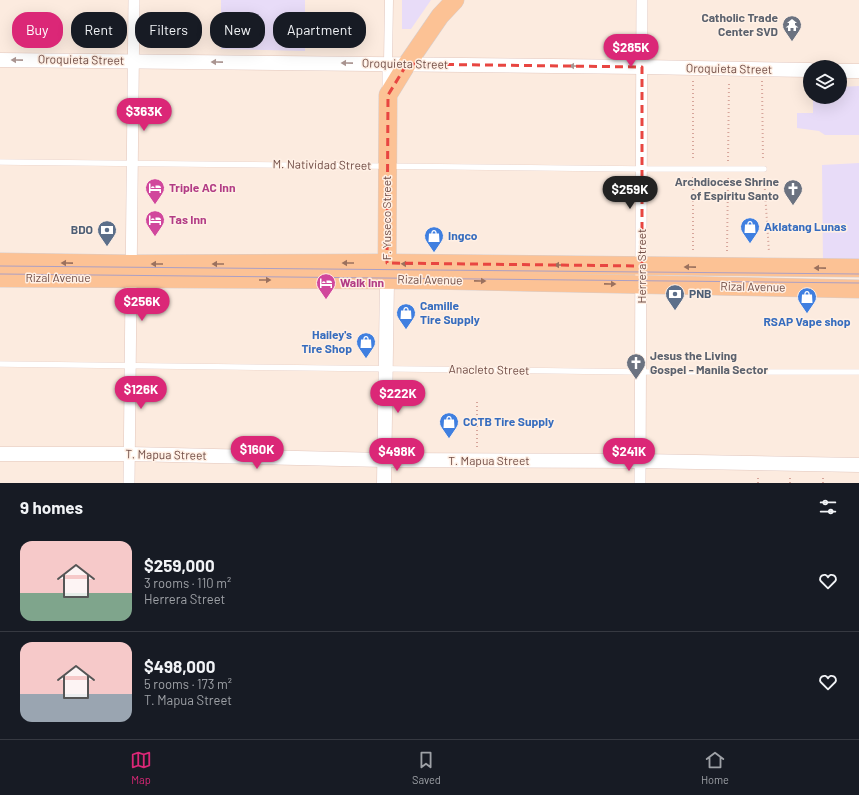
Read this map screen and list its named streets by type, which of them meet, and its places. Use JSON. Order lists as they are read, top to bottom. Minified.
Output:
{"streets":{"main road":["F. Yuseco Street","Rizal Avenue"],"street":["Oroquieta Street","Herrera Street","T. Mapua Street"],"lane":["M. Natividad Street","Anacleto Street"]},"crossings":[["Oroquieta Street","F. Yuseco Street"],["Oroquieta Street","Herrera Street"],["M. Natividad Street","F. Yuseco Street"],["M. Natividad Street","Herrera Street"],["F. Yuseco Street","Rizal Avenue"],["F. Yuseco Street","Anacleto Street"],["F. Yuseco Street","T. Mapua Street"],["Herrera Street","Rizal Avenue"],["Herrera Street","Anacleto Street"],["Herrera Street","T. Mapua Street"]],"one_way":["Oroquieta Street"],"places":{"temple":["Catholic Trade Center SVD"],"hotel":["Triple AC Inn","Tas Inn","Walk Inn"],"church":["Archdiocese Shrine of Espiritu Santo","Jesus the Living Gospel - Manila Sector"],"shop":["Aklatang Lunas","Ingco","RSAP Vape shop","Camille Tire Supply","Hailey's Tire Shop","CCTB Tire Supply"],"bank":["BDO","PNB"]},"page":{"chip":["Buy","Rent","Filters","New","Apartment"],"price":["$285K","$363K","$259K","$256K","$126K","$222K","$160K","$498K","$241K"],"heading":"9 homes","list":[{"name":"$259,000","note":"3 rooms · 110 m² · Herrera Street"},{"name":"$498,000","note":"5 rooms · 173 m² · T. Mapua Street"}],"tabs":["Map","Saved","Home"]}}
